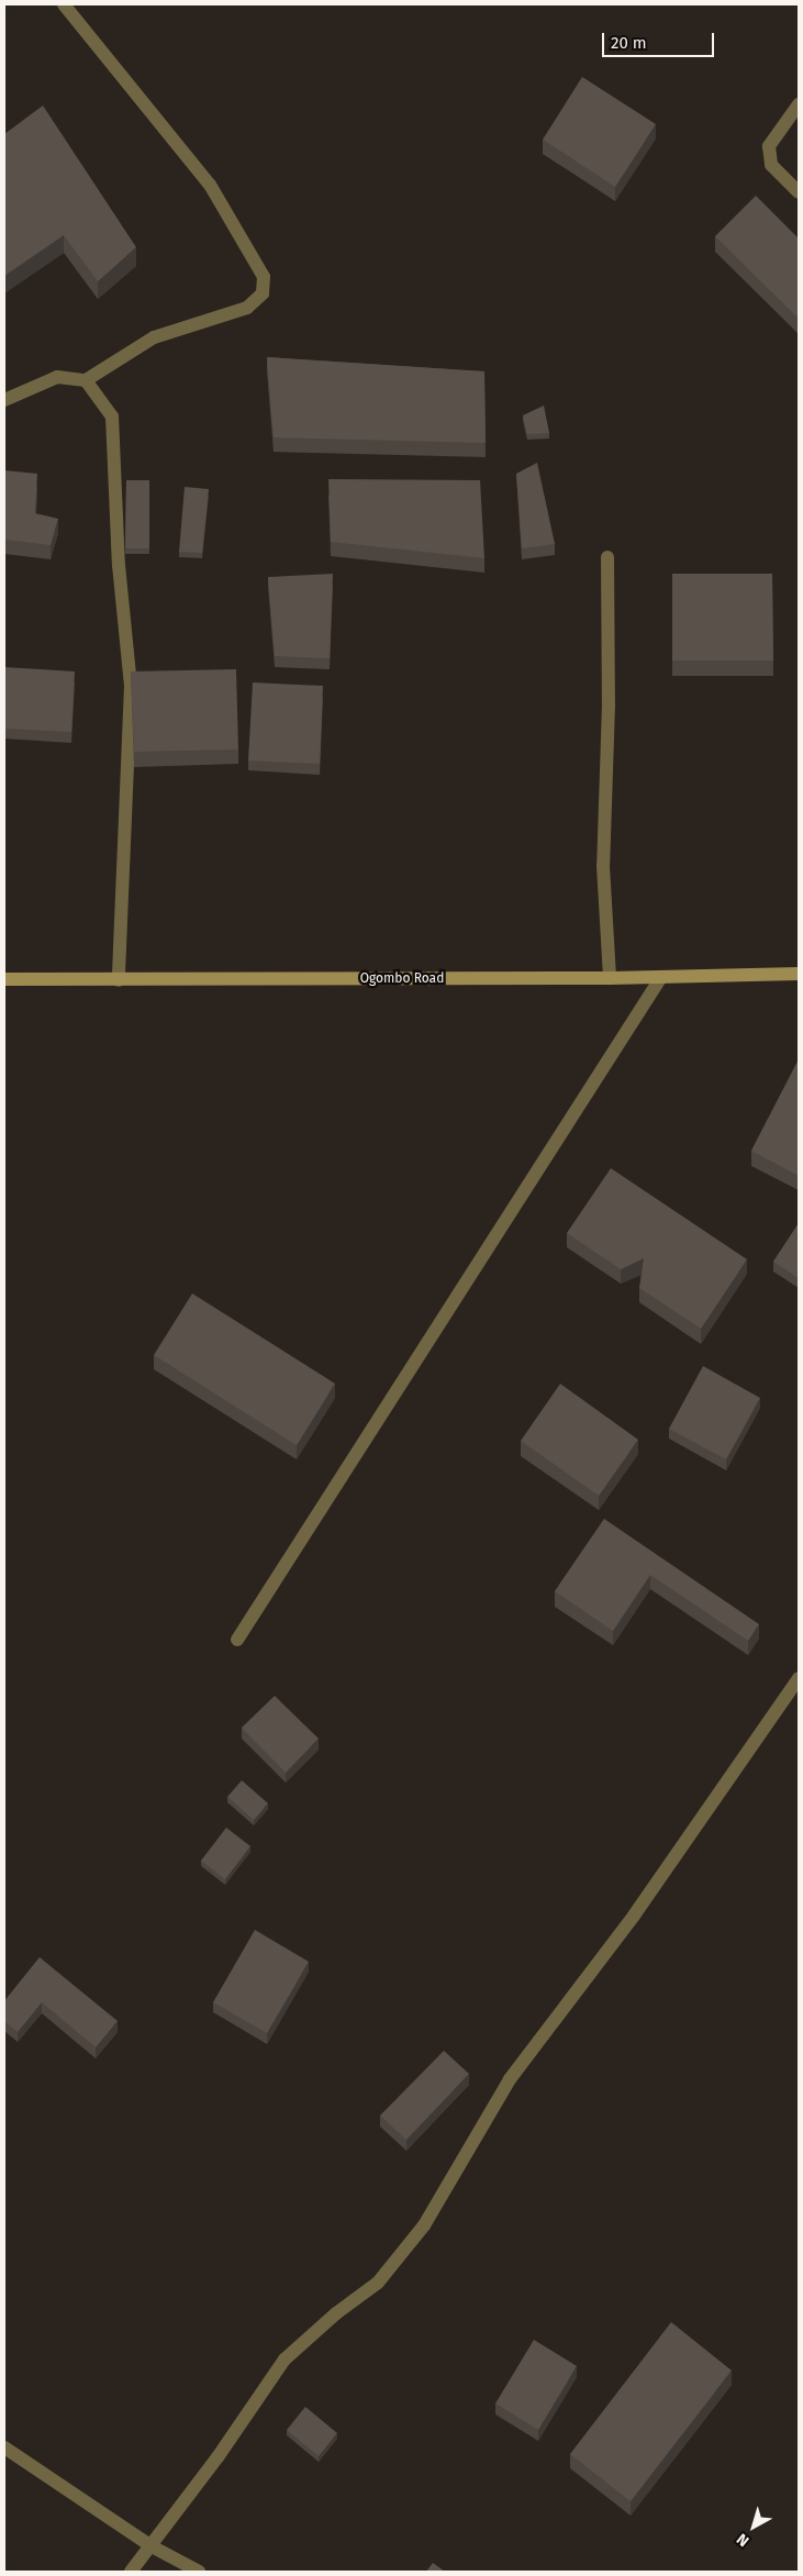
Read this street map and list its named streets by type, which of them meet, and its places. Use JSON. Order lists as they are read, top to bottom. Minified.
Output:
{"streets":{"main road":["Ogombo Road"]},"scale_bar":"20 m","north":"bottom left"}
